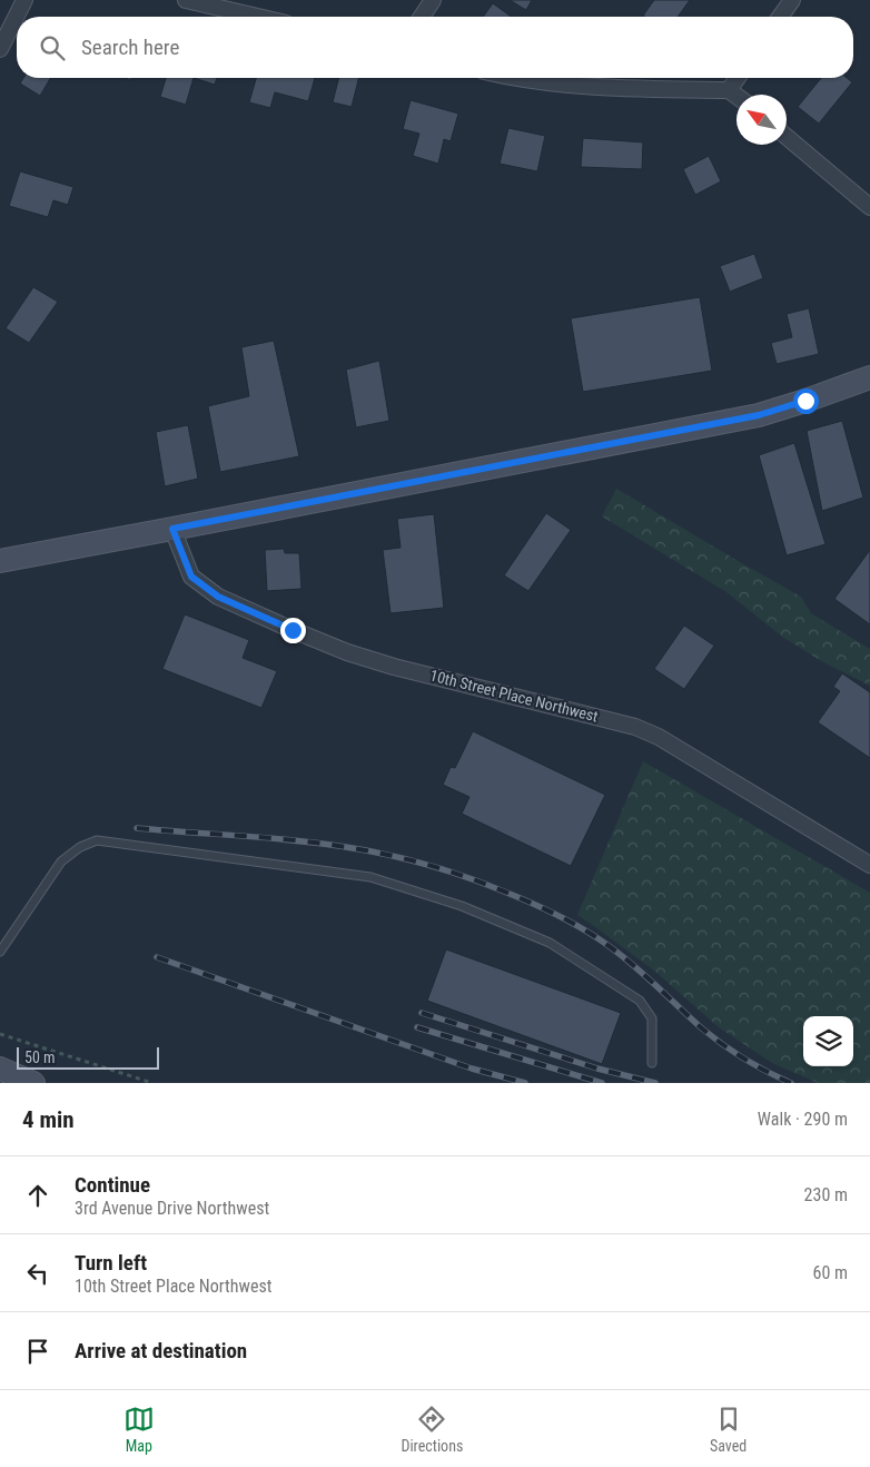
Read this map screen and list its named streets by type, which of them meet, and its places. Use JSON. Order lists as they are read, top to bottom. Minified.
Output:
{"streets":{"street":["10th Street Place Northwest"]},"scale_bar":"50 m","north":"top left","page":{"search":"Search here","scale":"50 m","heading":["4 min","Walk · 290 m"],"list":[["Continue","3rd Avenue Drive Northwest","230 m"],["Turn left","10th Street Place Northwest","60 m"],"Arrive at destination"],"nav":["Map","Directions","Saved"]}}
